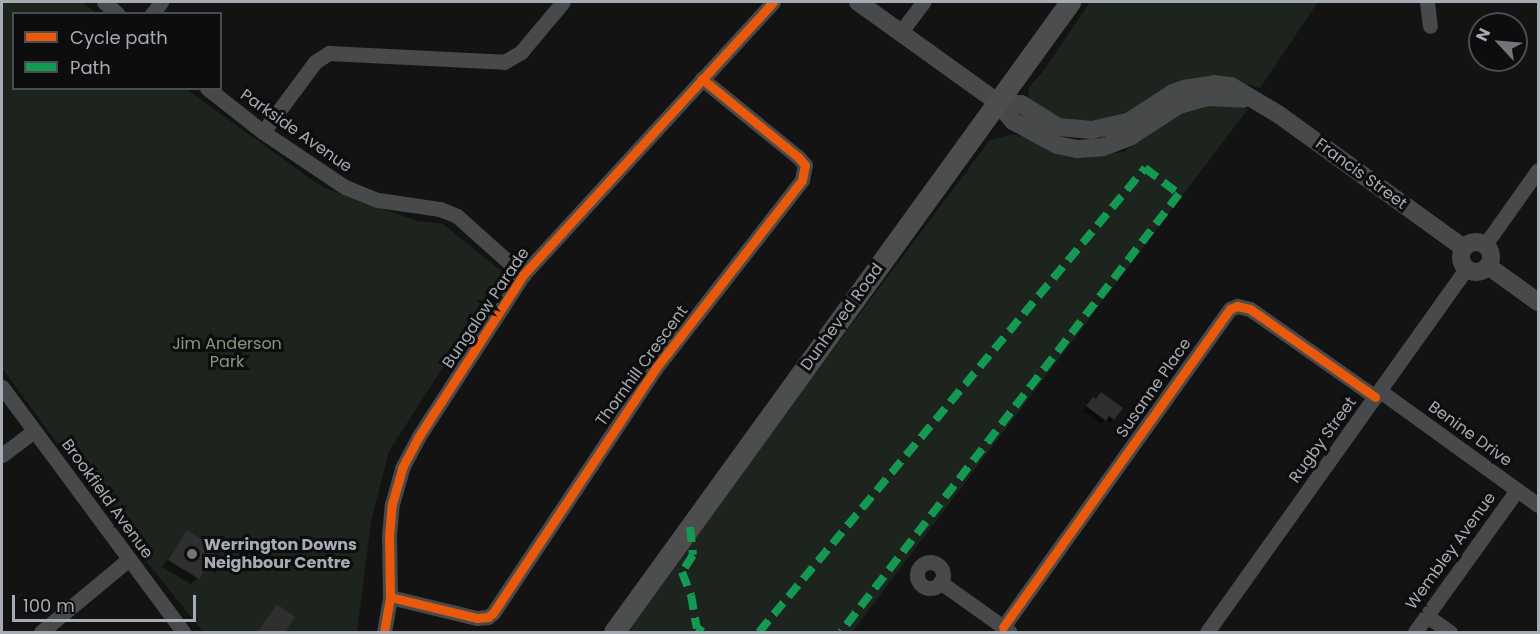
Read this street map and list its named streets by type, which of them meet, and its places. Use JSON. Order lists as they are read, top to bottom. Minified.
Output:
{"streets":{"main road":["Dunheved Road"],"street":["Parkside Avenue","Francis Street","Bungalow Parade","Thornhill Crescent","Susanne Place","Benine Drive","Rugby Street","Brookfield Avenue","Wembley Avenue"]},"crossings":[["Parkside Avenue","Bungalow Parade"],["Francis Street","Dunheved Road"],["Francis Street","Rugby Street"],["Bungalow Parade","Thornhill Crescent"],["Susanne Place","Benine Drive"],["Susanne Place","Rugby Street"],["Benine Drive","Rugby Street"],["Benine Drive","Wembley Avenue"]],"parks":["Jim Anderson Park"],"places":["Werrington Downs Neighbour Centre"],"legend":["Cycle path","Path"],"scale_bar":"100 m","north":"top left"}
